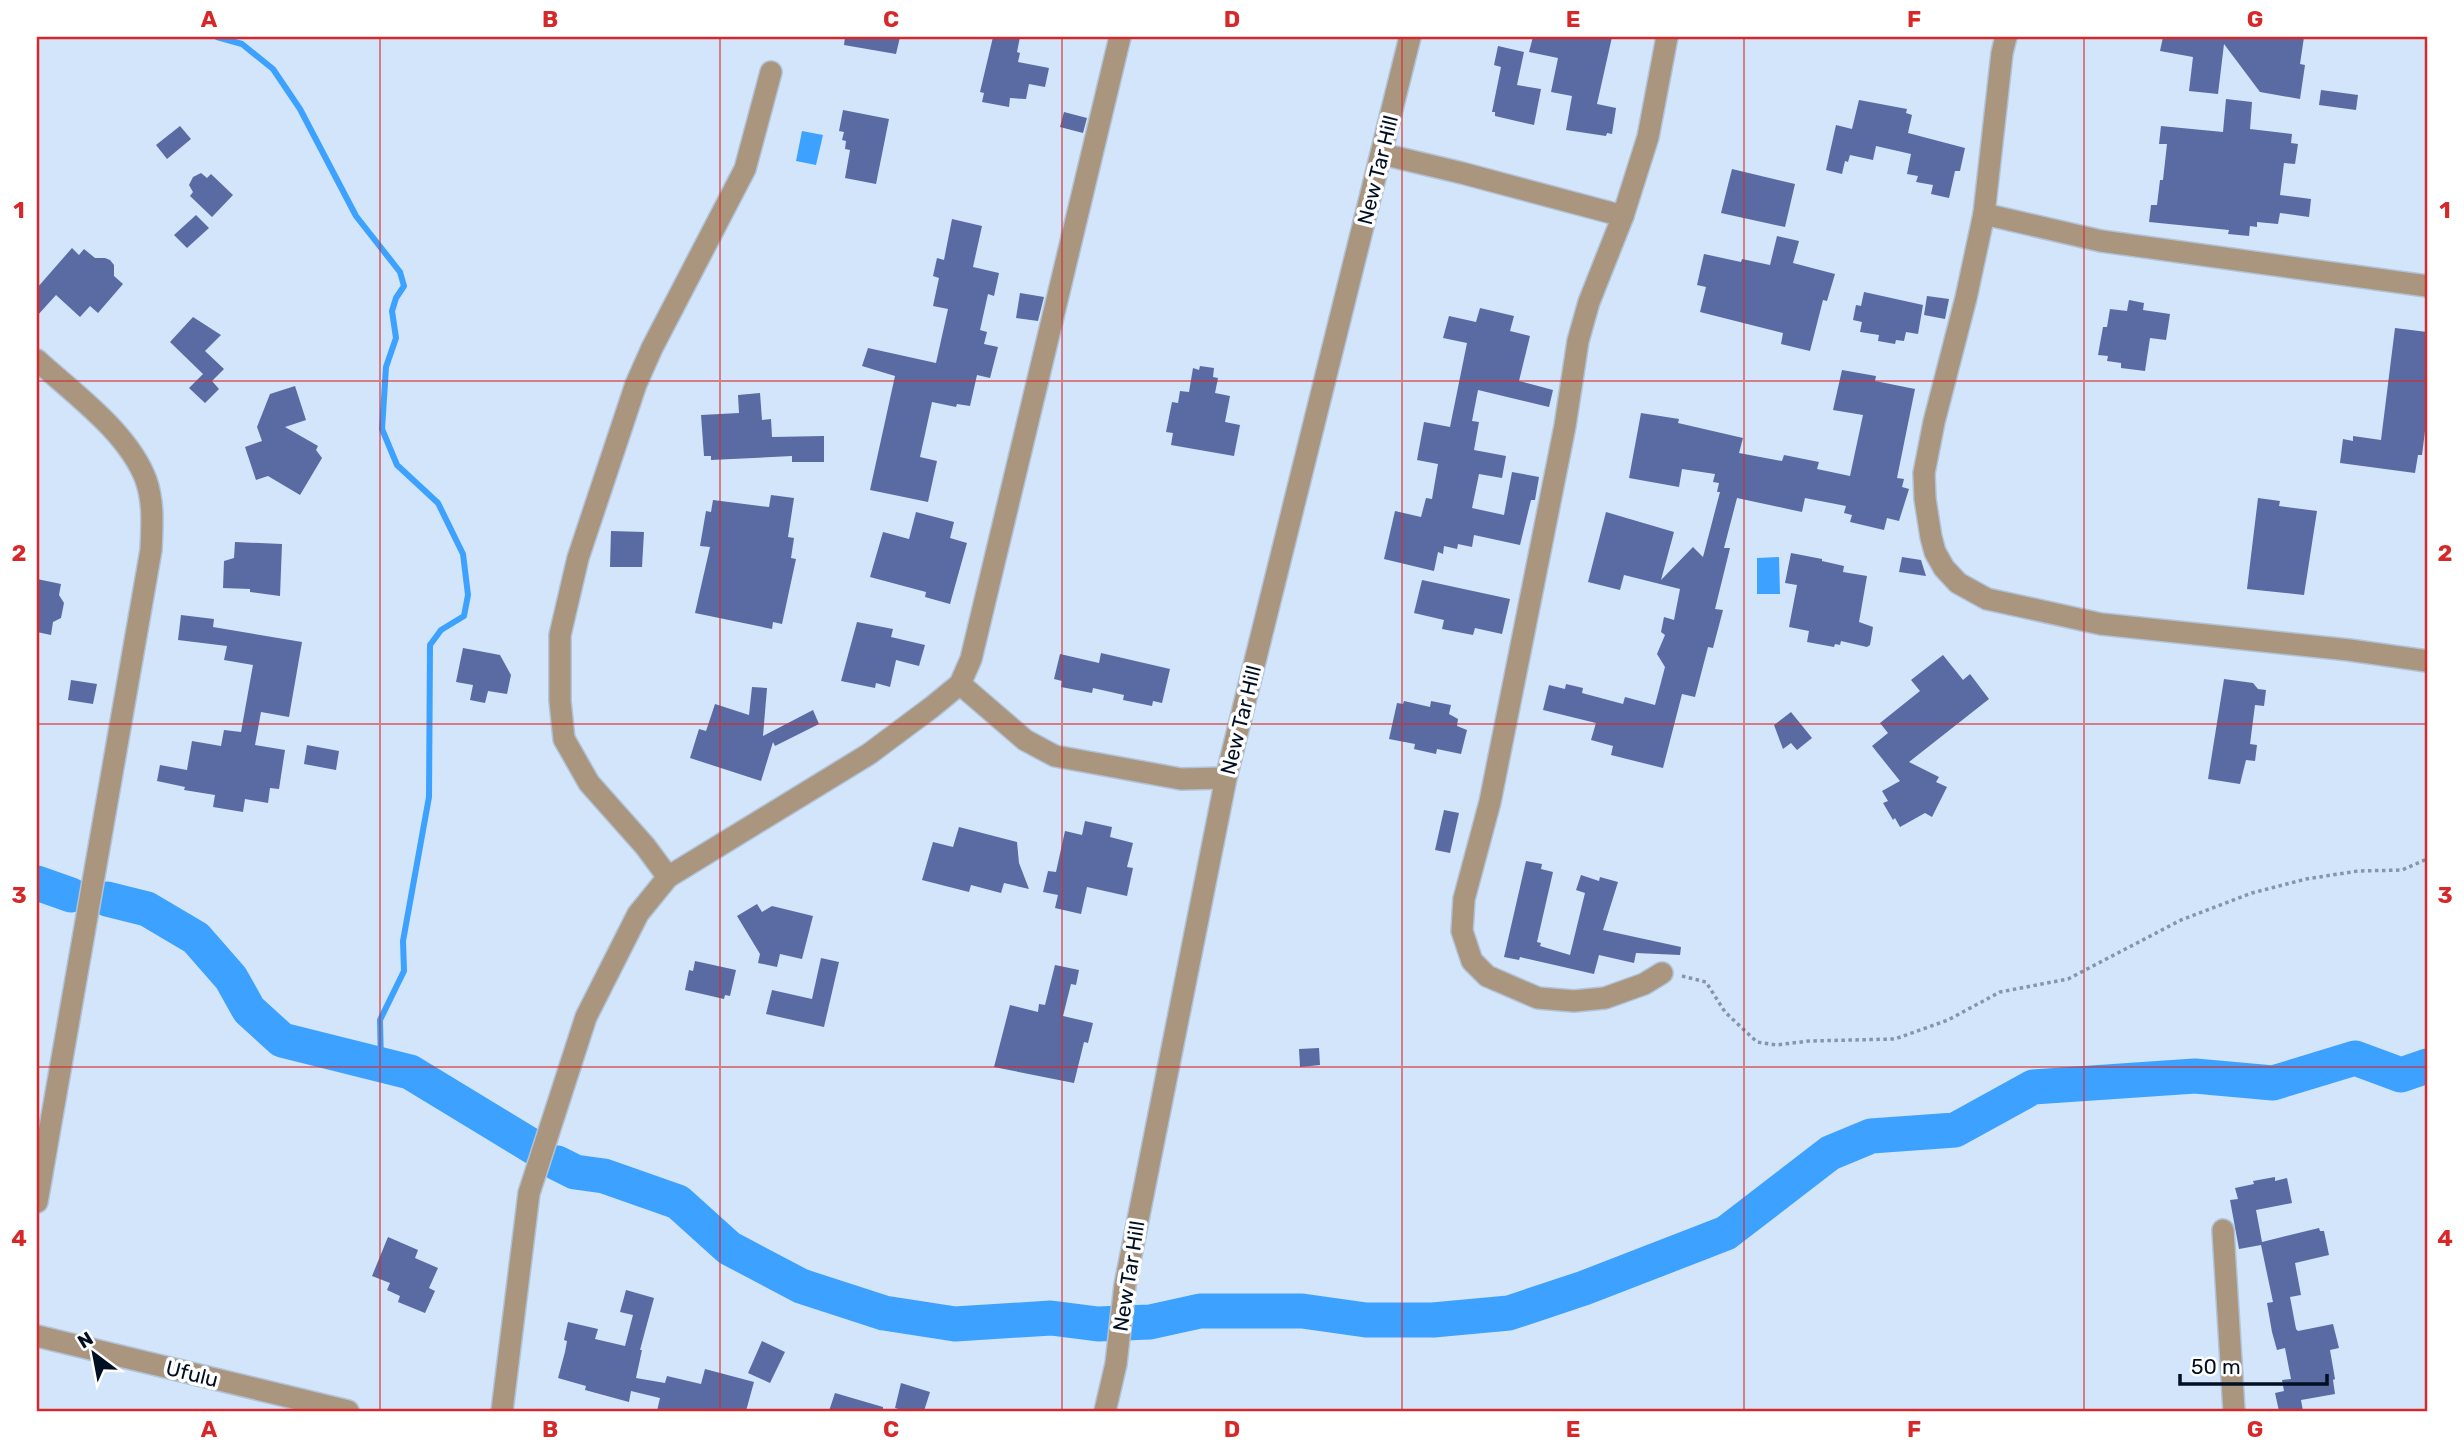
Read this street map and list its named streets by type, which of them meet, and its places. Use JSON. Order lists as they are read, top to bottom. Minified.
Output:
{"streets":{"street":["New Tar Hill","Ufulu"]},"scale_bar":"50 m","north":"top left","grid":{"columns":["A","B","C","D","E","F","G"],"rows":["1","2","3","4"]}}
